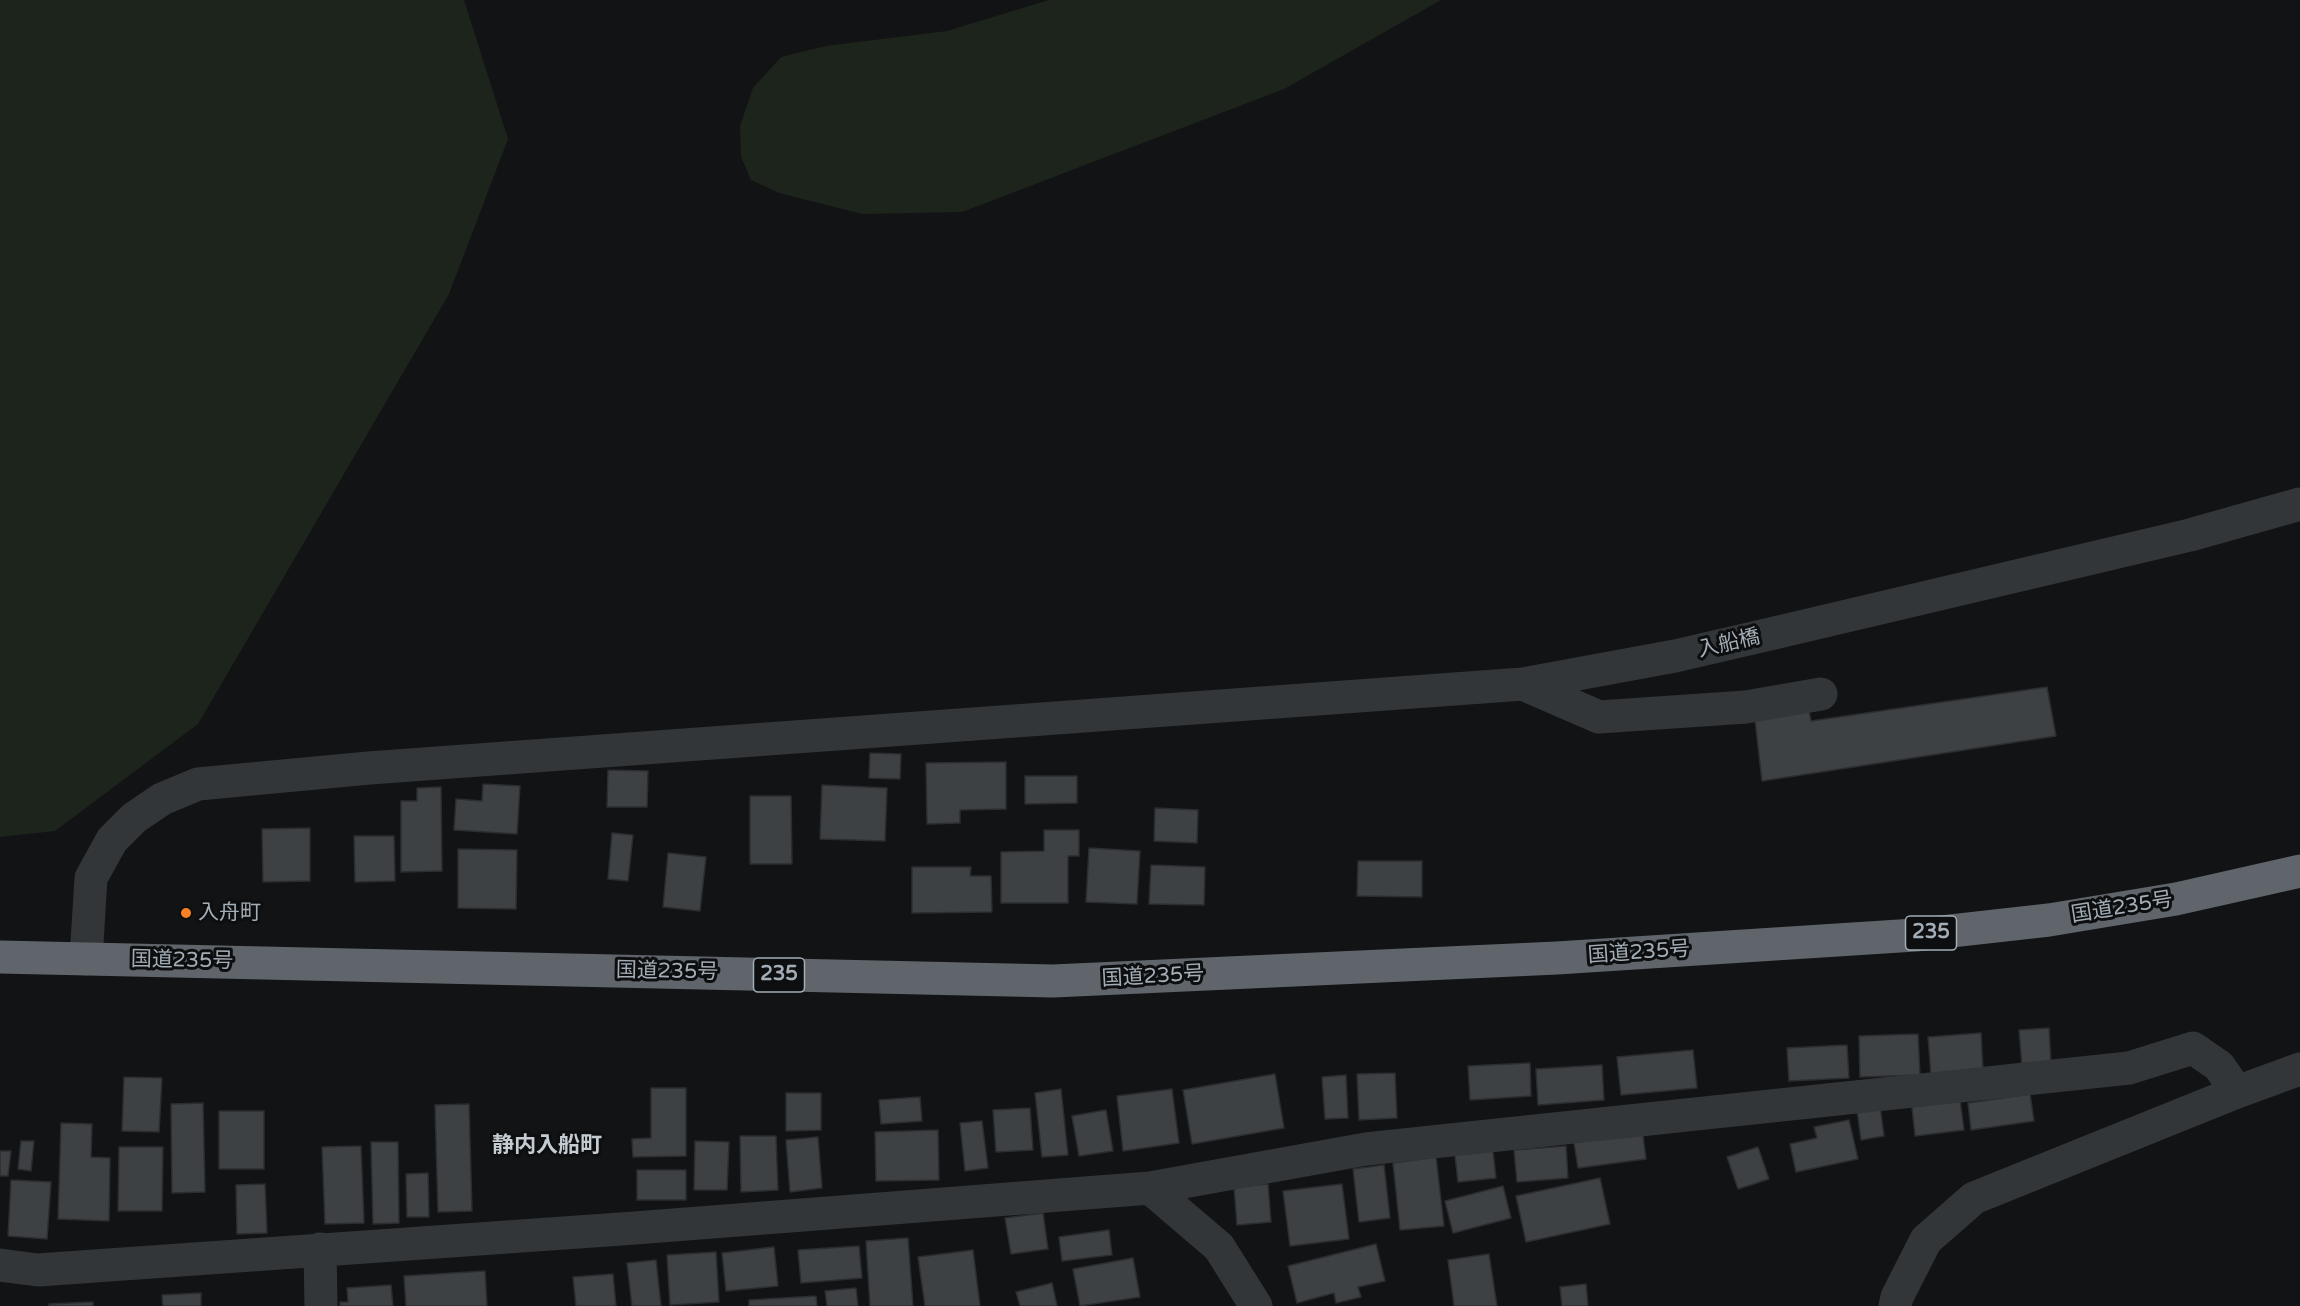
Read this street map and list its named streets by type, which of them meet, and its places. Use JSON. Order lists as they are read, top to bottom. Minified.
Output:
{"streets":{"highway":["国道235号","235"],"street":["入船橋"]},"crossings":[["入船橋","国道235号"]],"districts":["静内入船町"],"places":["入舟町"]}
